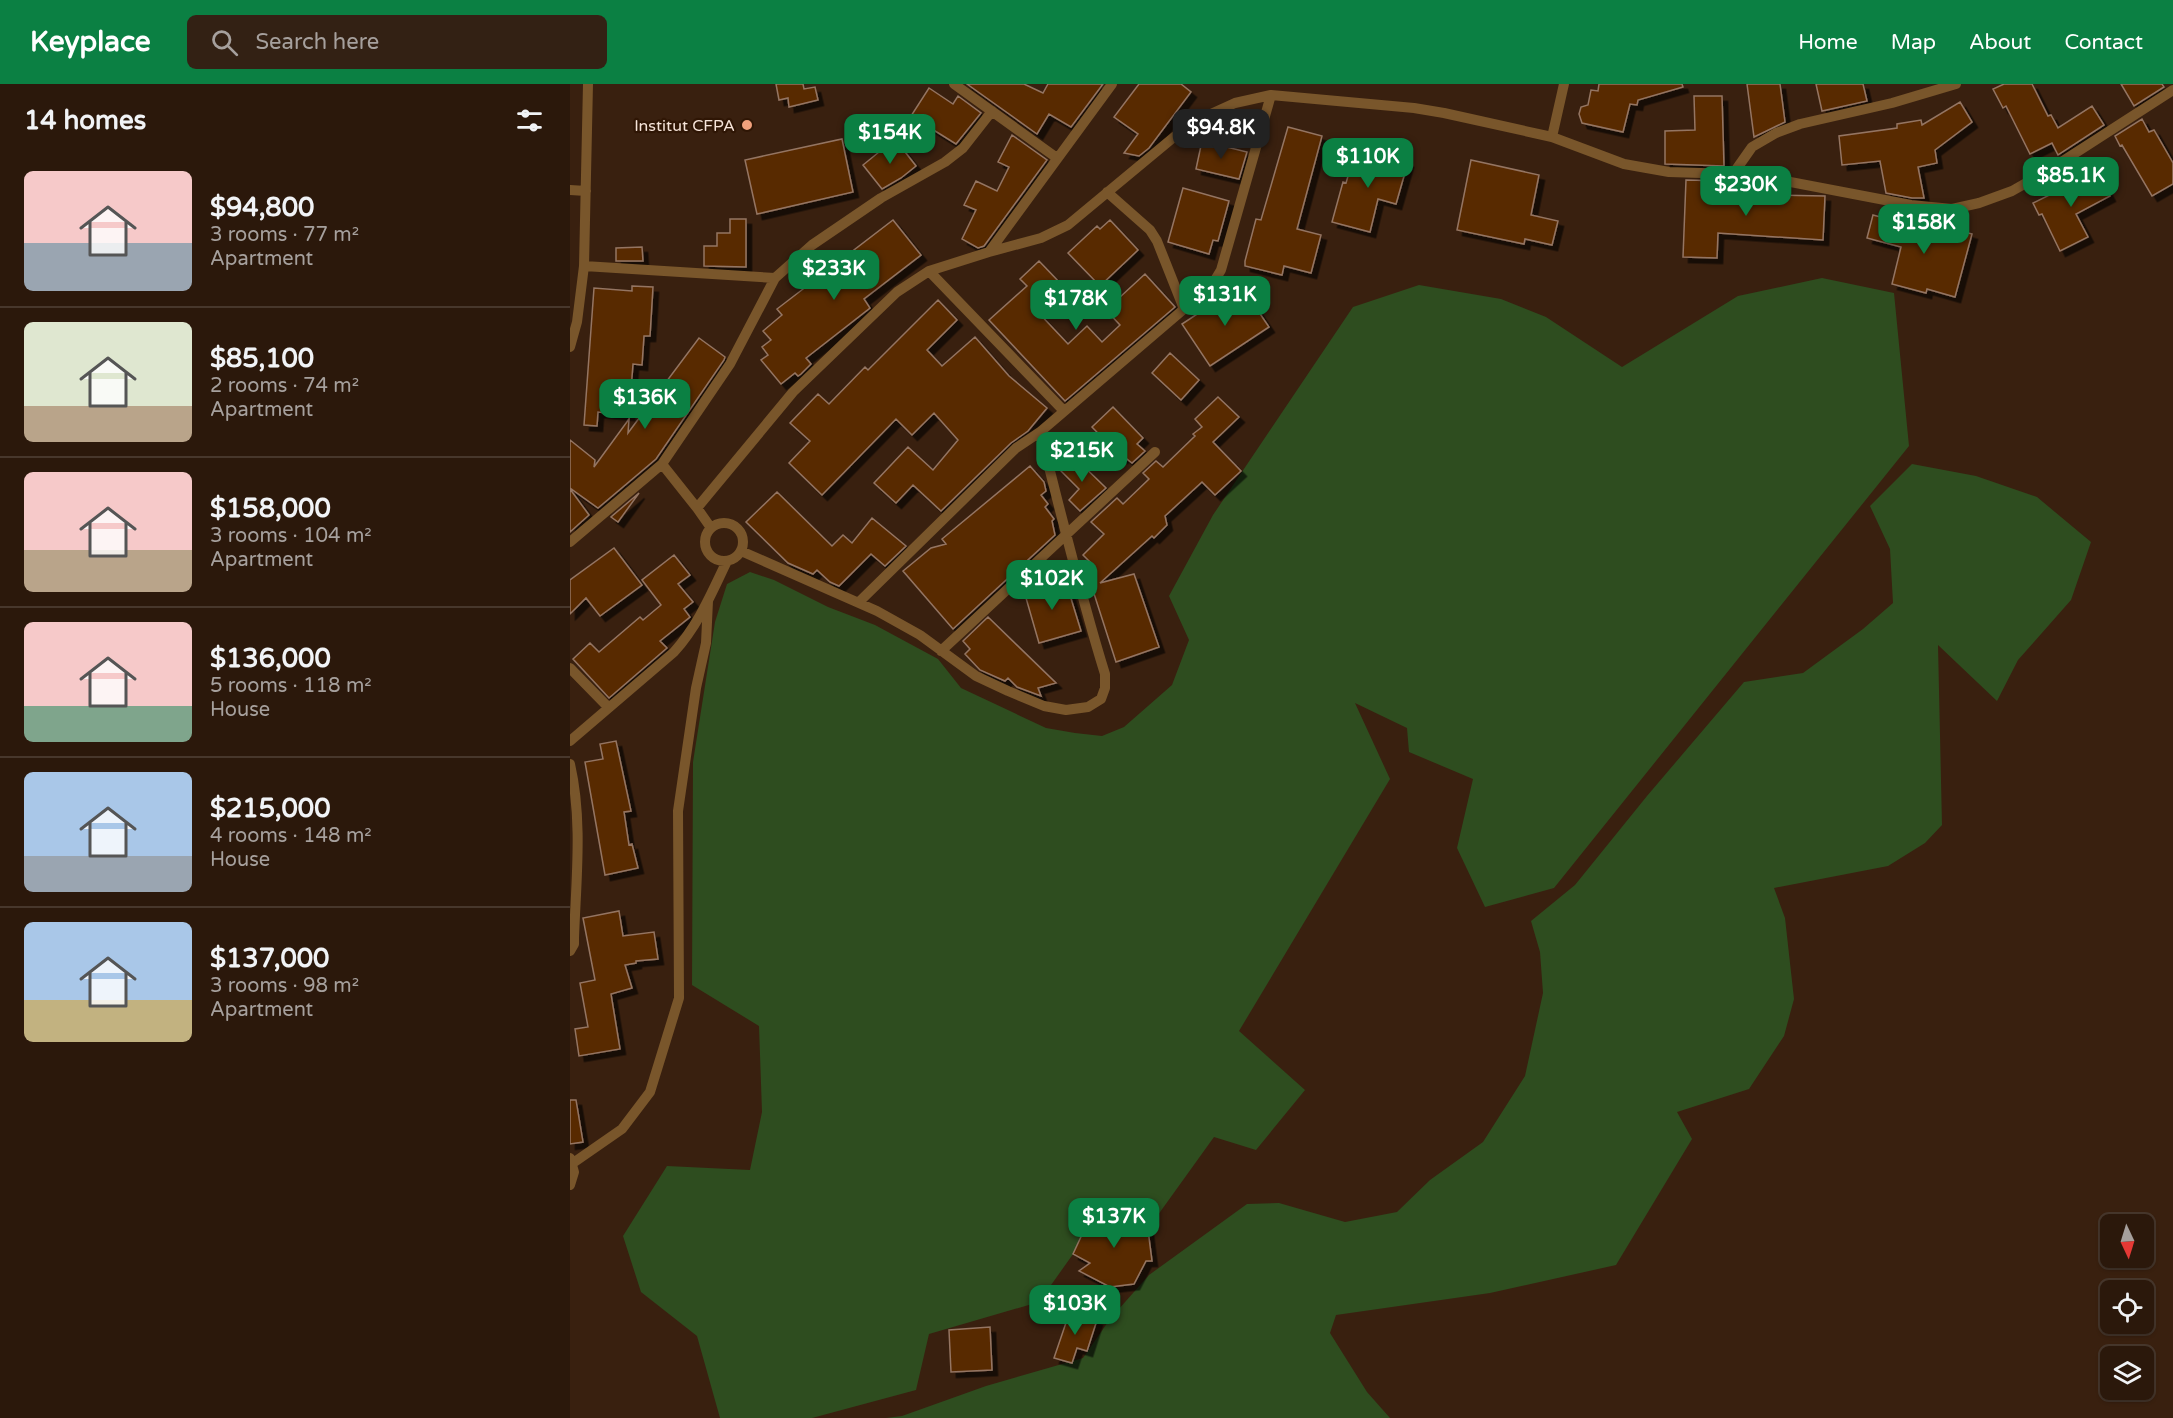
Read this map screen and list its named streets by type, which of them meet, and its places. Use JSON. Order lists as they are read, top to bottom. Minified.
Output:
{"places":["Institut CFPA"],"north":"bottom","page":{"header":"Keyplace","search":"Search here","nav":["Home","Map","About","Contact"],"heading":"14 homes","price":["$94.8K","$154K","$110K","$85.1K","$230K","$158K","$233K","$131K","$178K","$136K","$215K","$102K","$137K","$103K"],"list":[{"name":"$94,800","note":"3 rooms · 77 m² · Apartment"},{"name":"$85,100","note":"2 rooms · 74 m² · Apartment"},{"name":"$158,000","note":"3 rooms · 104 m² · Apartment"},{"name":"$136,000","note":"5 rooms · 118 m² · House"},{"name":"$215,000","note":"4 rooms · 148 m² · House"},{"name":"$137,000","note":"3 rooms · 98 m² · Apartment"}]}}
